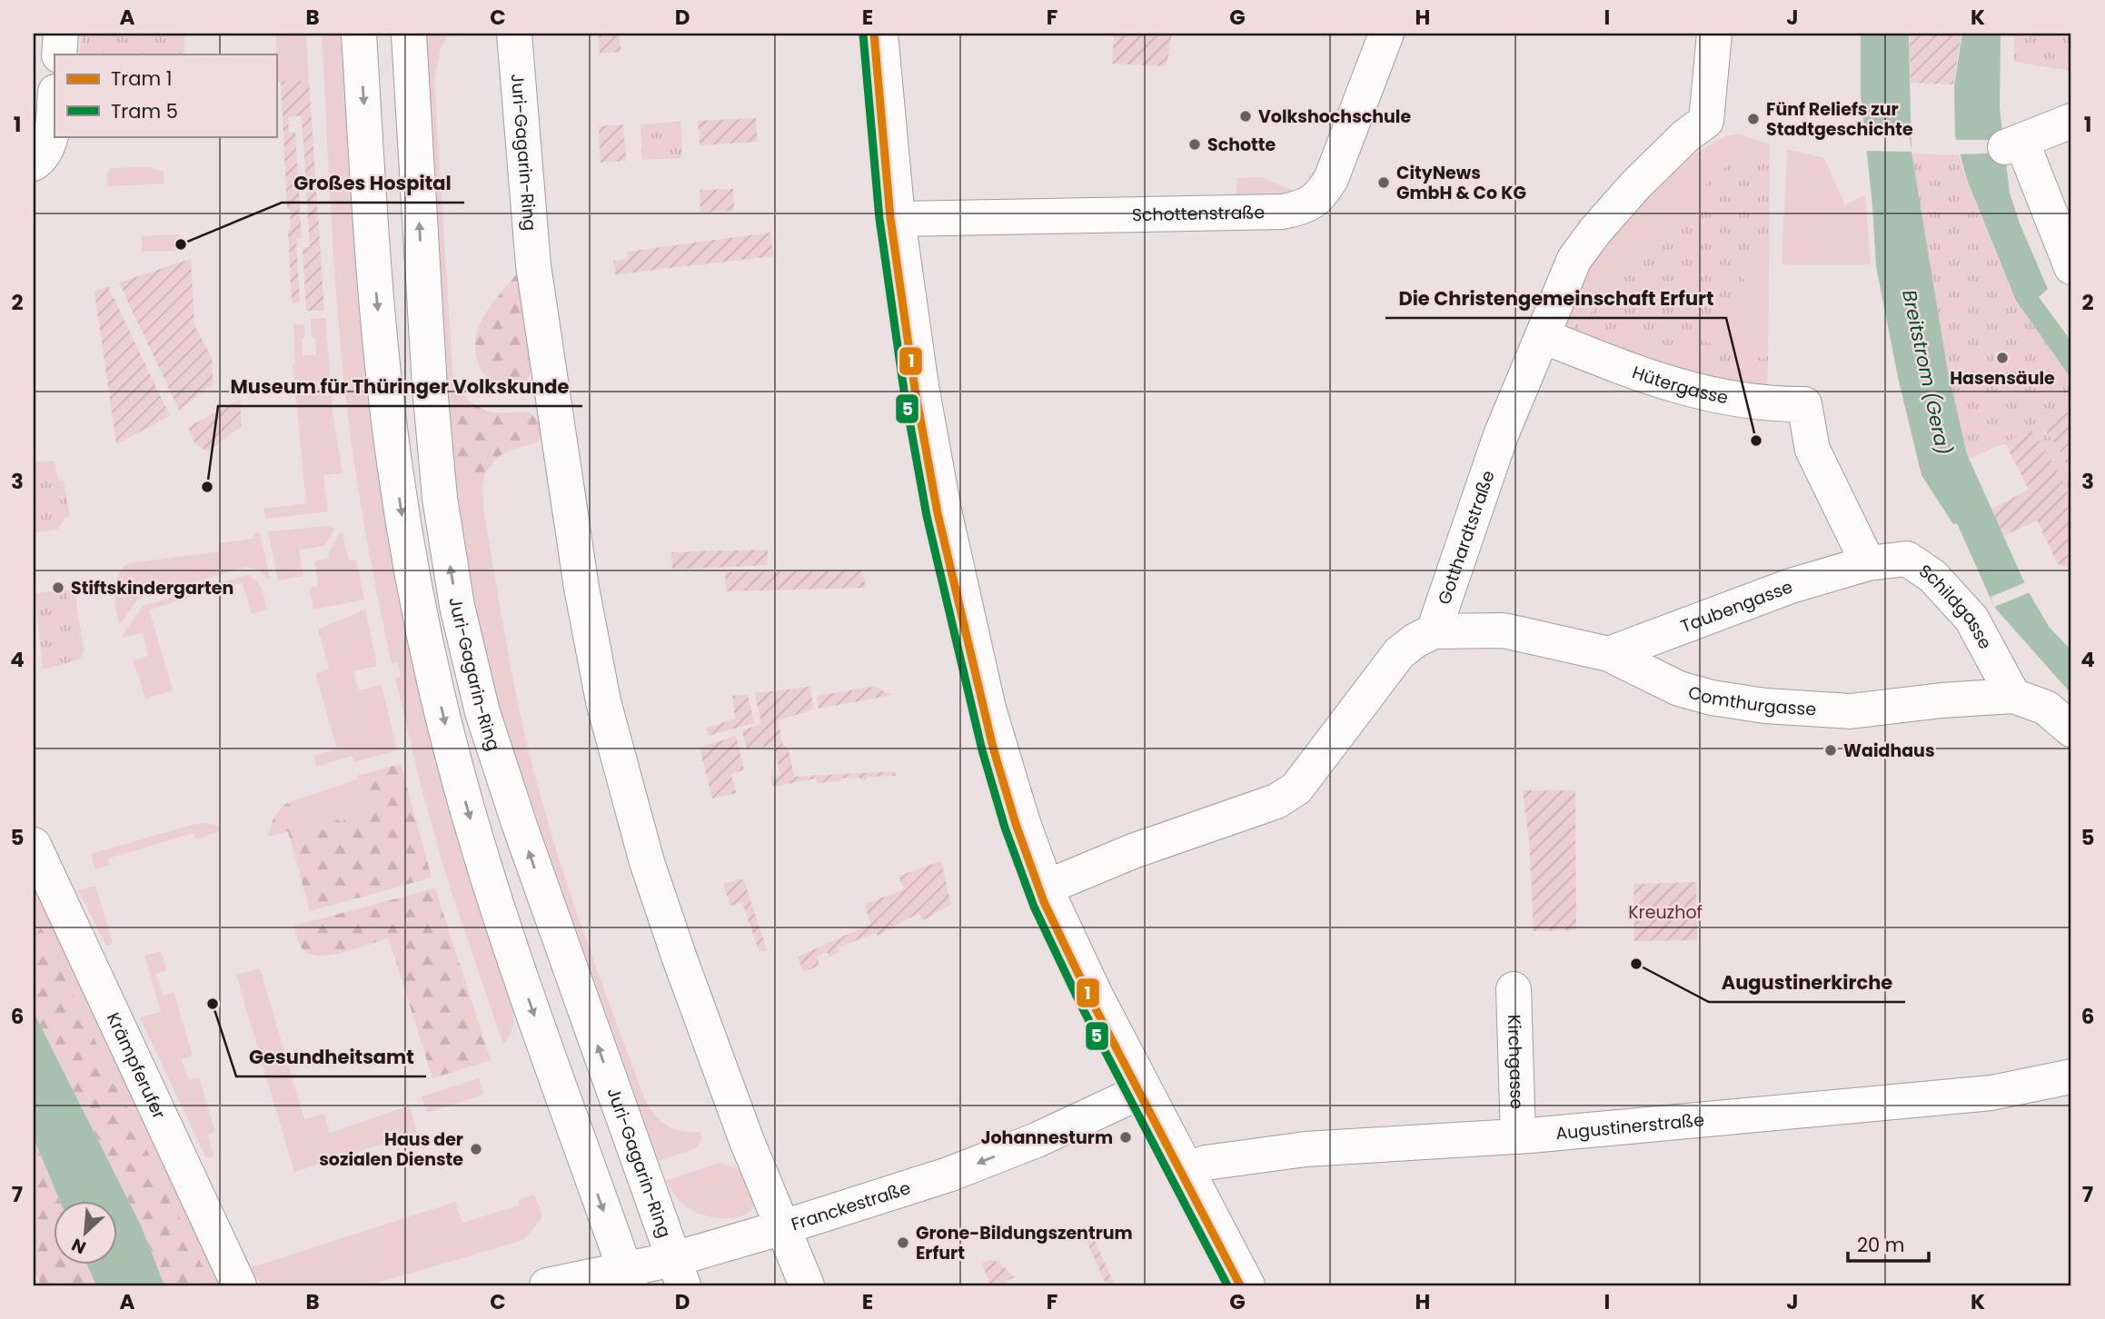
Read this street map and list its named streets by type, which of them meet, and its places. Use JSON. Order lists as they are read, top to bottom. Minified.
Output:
{"streets":{"street":["Juri-Gagarin-Ring","Schottenstraße","Hütergasse","Gotthardtstraße","Taubengasse","Schildgasse","Comthurgasse","Kirchgasse","Krämpferufer","Augustinerstraße","Franckestraße"]},"crossings":[["Juri-Gagarin-Ring","Franckestraße"],["Hütergasse","Gotthardtstraße"],["Hütergasse","Taubengasse"],["Hütergasse","Schildgasse"],["Gotthardtstraße","Comthurgasse"],["Taubengasse","Schildgasse"],["Taubengasse","Comthurgasse"],["Schildgasse","Comthurgasse"],["Kirchgasse","Augustinerstraße"]],"one_way":["Franckestraße"],"water":["Breitstrom (Gera)"],"parks":["Kreuzhof"],"places":["Volkshochschule","Fünf Reliefs zur Stadtgeschichte","Schotte","CityNews GmbH & Co KG","Großes Hospital","Hasensäule","Die Christengemeinschaft Erfurt","Museum für Thüringer Volkskunde","Stiftskindergarten","Waidhaus","Augustinerkirche","Gesundheitsamt","Johannesturm","Haus der sozialen Dienste","Grone-Bildungszentrum Erfurt"],"lines":["tram line 1","tram line 5"],"legend":["Tram 1","Tram 5"],"scale_bar":"20 m","north":"bottom left","grid":{"columns":["A","B","C","D","E","F","G","H","I","J","K"],"rows":["1","2","3","4","5","6","7"]}}
